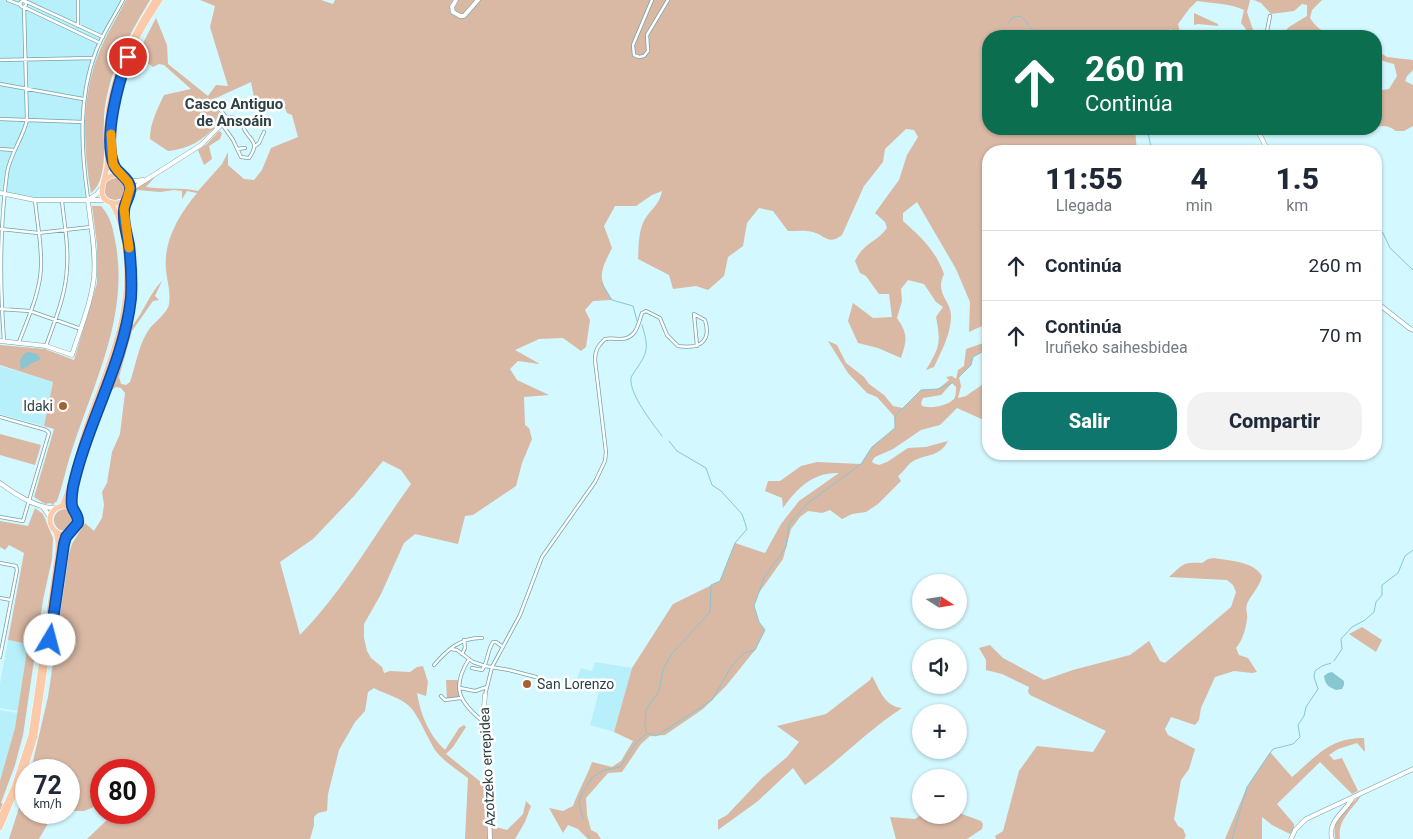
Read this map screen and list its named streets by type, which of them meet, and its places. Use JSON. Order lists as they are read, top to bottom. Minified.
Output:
{"streets":{"street":["Azotzeko errepidea"]},"districts":["Casco Antiguo de Ansoáin"],"places":["Idaki","San Lorenzo"],"north":"right","page":{"turn":["260 m","Continúa"],"eta":["11:55","Llegada","4","min","1.5","km"],"list":[{"name":"Continúa","value":"260 m"},{"name":"Continúa","note":"Iruñeko saihesbidea","value":"70 m"}],"buttons":["Salir","Compartir"],"map_buttons":["+","−"],"speed":"72 km/h","limit":"80"}}
